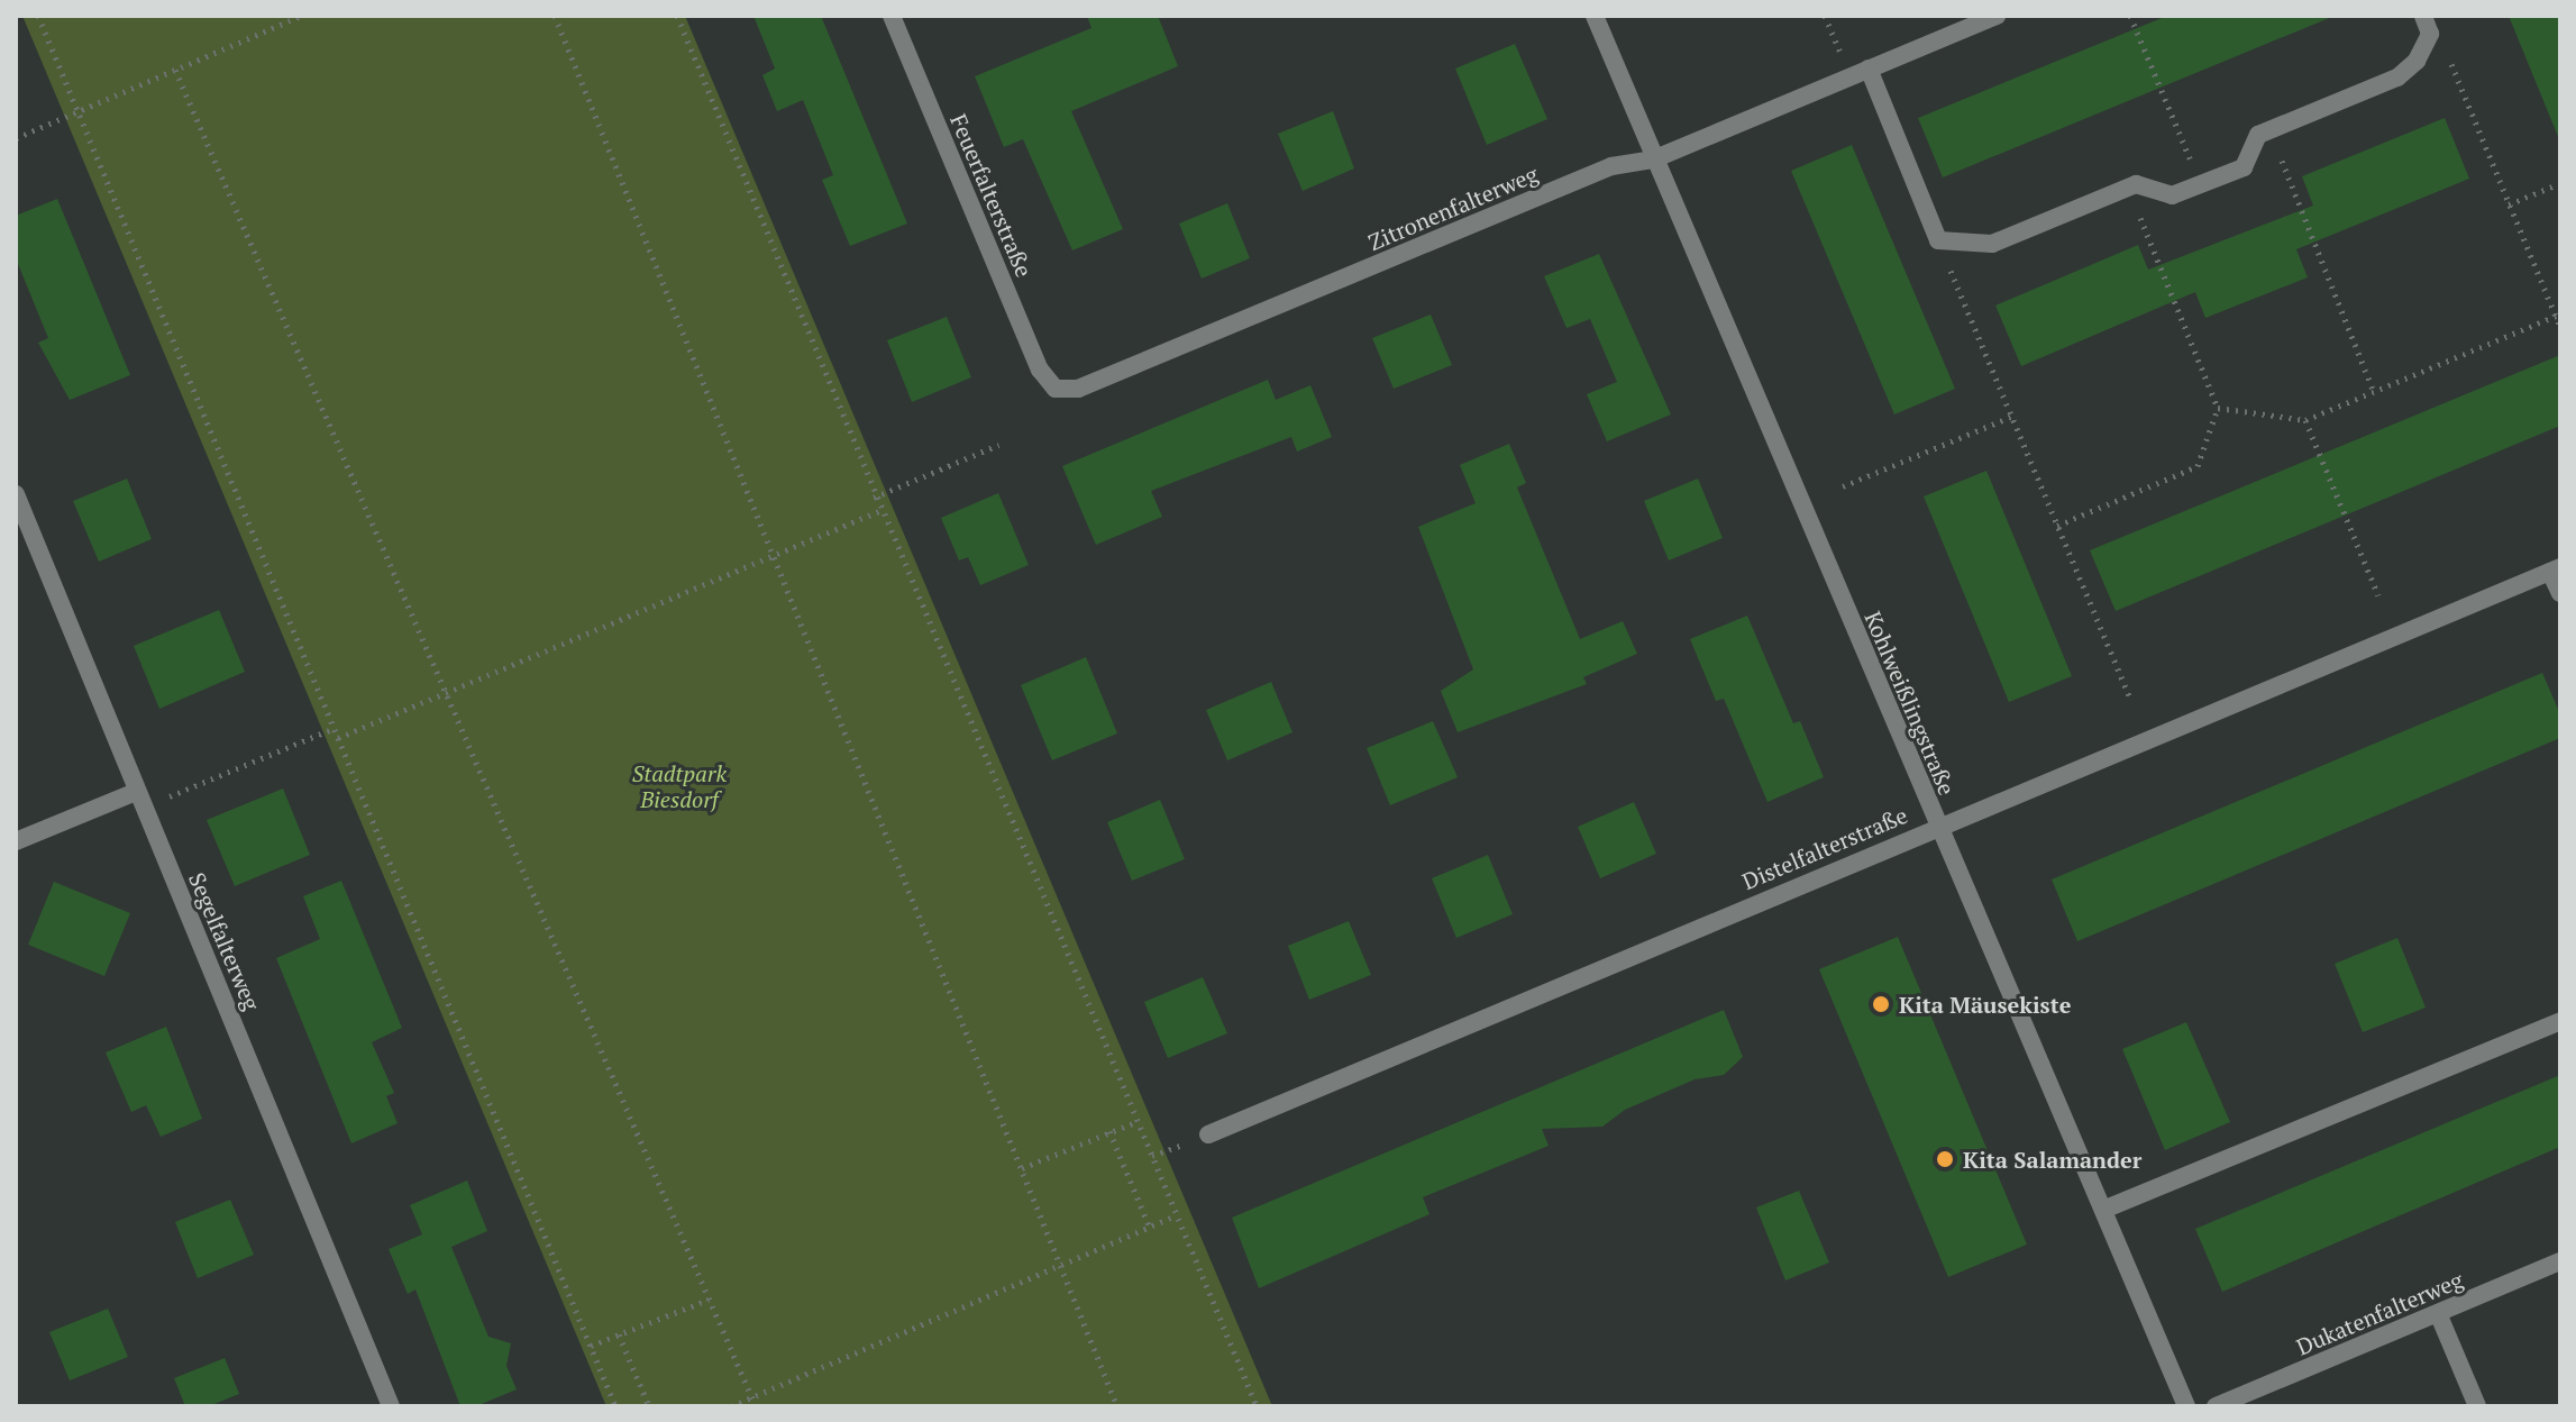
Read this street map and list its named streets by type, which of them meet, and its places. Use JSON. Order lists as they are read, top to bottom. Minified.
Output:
{"streets":{"street":["Feuerfalterstraße","Zitronenfalterweg","Kohlweißlingstraße","Distelfalterstraße","Segelfalterweg","Dukatenfalterweg"]},"crossings":[["Feuerfalterstraße","Zitronenfalterweg"],["Zitronenfalterweg","Kohlweißlingstraße"],["Kohlweißlingstraße","Distelfalterstraße"]],"parks":["Stadtpark Biesdorf"],"places":["Kita Mäusekiste","Kita Salamander"]}
